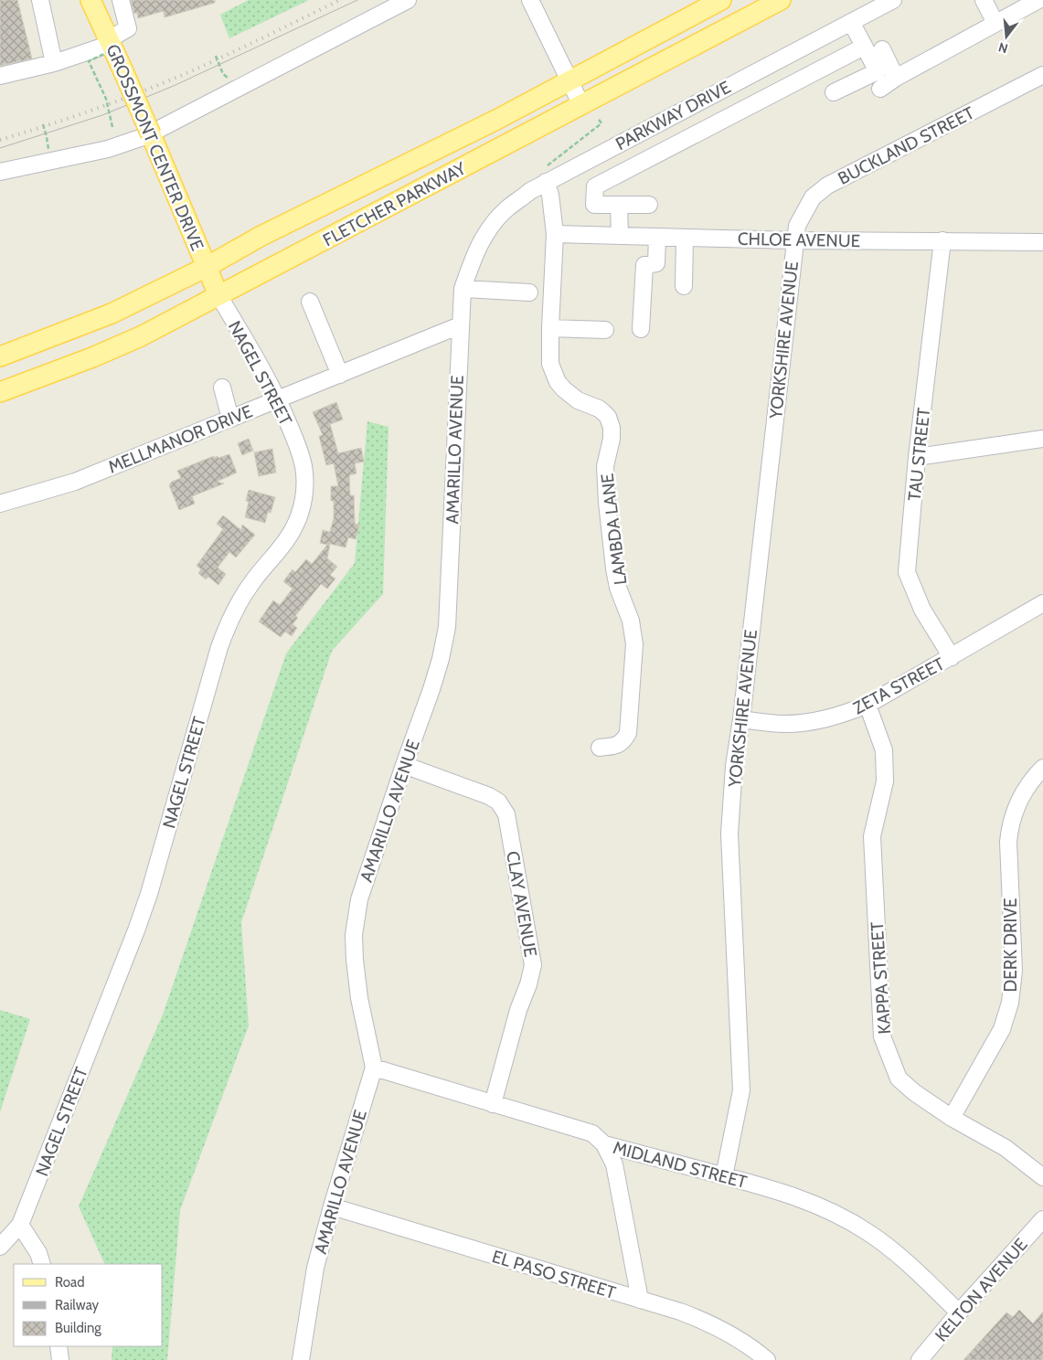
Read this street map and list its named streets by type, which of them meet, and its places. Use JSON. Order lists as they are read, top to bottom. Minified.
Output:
{"streets":{"main road":["GROSSMONT CENTER DRIVE","FLETCHER PARKWAY"],"street":["PARKWAY DRIVE","BUCKLAND STREET","CHLOE AVENUE","YORKSHIRE AVENUE","NAGEL STREET","MELLMANOR DRIVE","AMARILLO AVENUE","TAU STREET","LAMBDA LANE","ZETA STREET","CLAY AVENUE","DERK DRIVE","KAPPA STREET","MIDLAND STREET","EL PASO STREET","KELTON AVENUE"]},"crossings":[["PARKWAY DRIVE","AMARILLO AVENUE"],["PARKWAY DRIVE","LAMBDA LANE"],["BUCKLAND STREET","CHLOE AVENUE"],["BUCKLAND STREET","YORKSHIRE AVENUE"],["GROSSMONT CENTER DRIVE","FLETCHER PARKWAY"],["GROSSMONT CENTER DRIVE","NAGEL STREET"],["FLETCHER PARKWAY","NAGEL STREET"],["CHLOE AVENUE","YORKSHIRE AVENUE"],["CHLOE AVENUE","TAU STREET"],["CHLOE AVENUE","LAMBDA LANE"],["YORKSHIRE AVENUE","ZETA STREET"],["YORKSHIRE AVENUE","MIDLAND STREET"],["NAGEL STREET","MELLMANOR DRIVE"],["MELLMANOR DRIVE","AMARILLO AVENUE"],["AMARILLO AVENUE","CLAY AVENUE"],["AMARILLO AVENUE","MIDLAND STREET"],["AMARILLO AVENUE","EL PASO STREET"],["TAU STREET","ZETA STREET"],["ZETA STREET","KAPPA STREET"],["CLAY AVENUE","MIDLAND STREET"],["DERK DRIVE","KAPPA STREET"],["MIDLAND STREET","KELTON AVENUE"]],"legend":["Road","Railway","Building"],"north":"bottom"}
